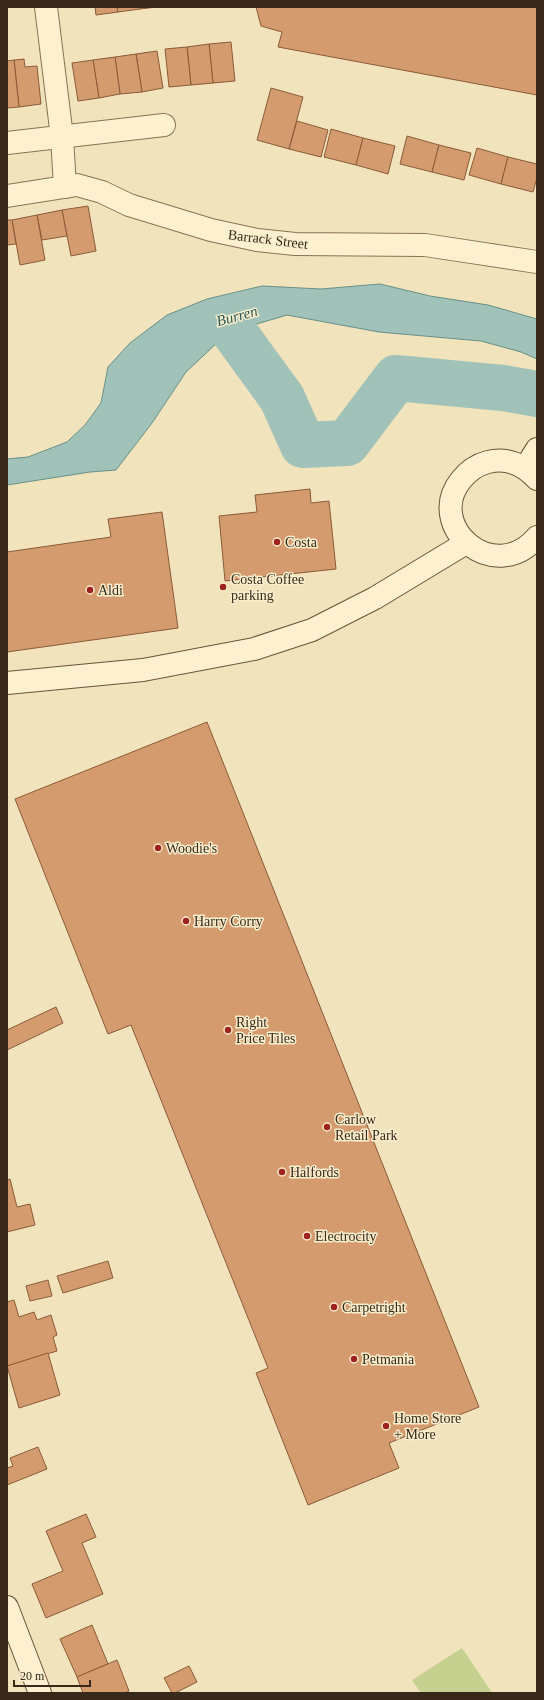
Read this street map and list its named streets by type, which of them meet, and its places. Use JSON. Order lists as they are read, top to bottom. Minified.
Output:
{"streets":{"street":["Barrack Street"]},"water":["Burren"],"places":["Costa","Costa Coffee parking","Aldi","Woodie's","Harry Corry","Right Price Tiles","Carlow Retail Park","Halfords","Electrocity","Carpetright","Petmania","Home Store + More"],"scale_bar":"20 m"}
